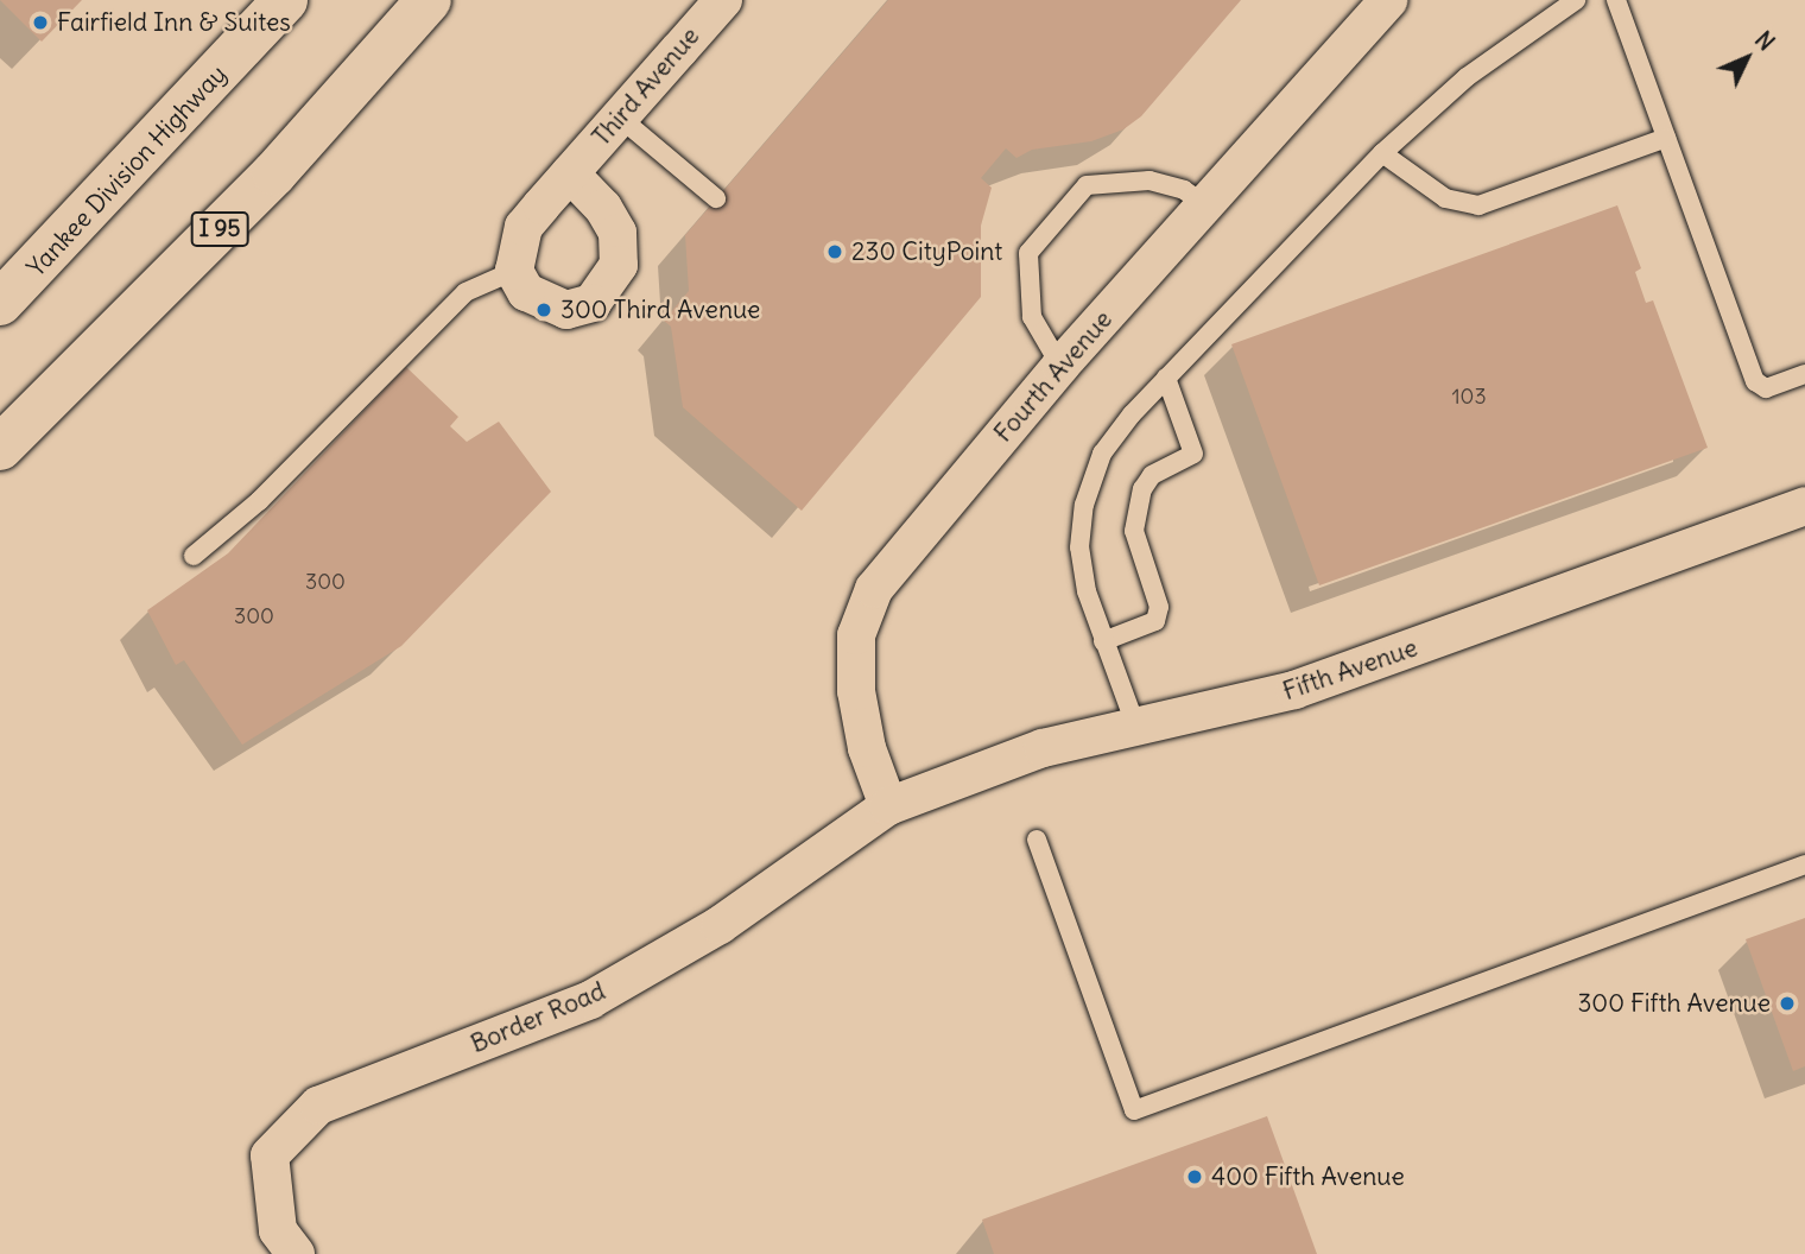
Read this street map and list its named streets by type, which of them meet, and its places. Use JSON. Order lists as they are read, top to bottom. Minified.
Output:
{"streets":{"highway":["Yankee Division Highway","I 95"],"street":["Third Avenue","Fourth Avenue","Fifth Avenue","Border Road"]},"crossings":[["Fourth Avenue","Fifth Avenue"],["Fourth Avenue","Border Road"],["Fifth Avenue","Border Road"]],"places":["Fairfield Inn & Suites","230 CityPoint","300 Third Avenue","300 Fifth Avenue","400 Fifth Avenue"],"house_numbers":["103","300","300"],"north":"top right"}
